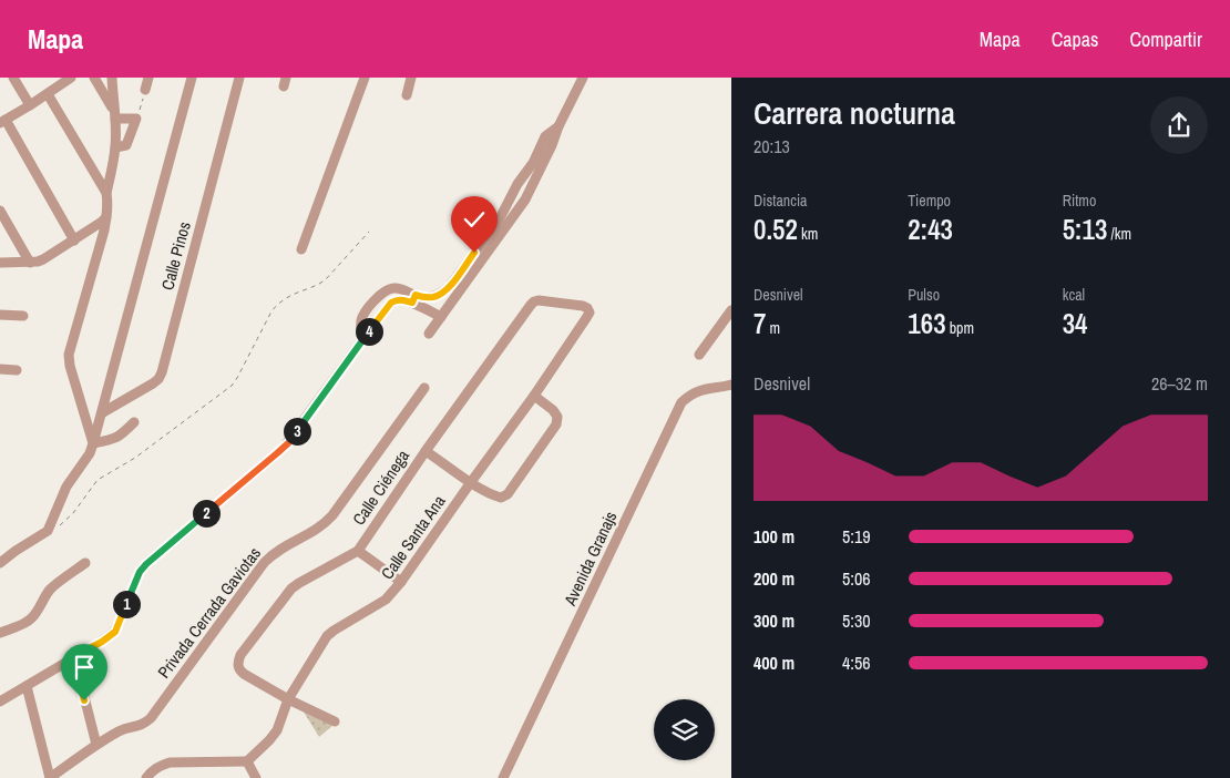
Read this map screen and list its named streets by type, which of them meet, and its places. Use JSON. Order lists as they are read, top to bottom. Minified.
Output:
{"streets":{"street":["Calle Pinos","Calle Ciénega","Calle Santa Ana","Avenida Granajs","Privada Cerrada Gaviotas"]},"crossings":[["Calle Ciénega","Calle Santa Ana"]],"page":{"header":"Mapa","nav":["Mapa","Capas","Compartir"],"heading":["Carrera nocturna","20:13"],"stats":[["Distancia","0.52 km"],["Tiempo","2:43"],["Ritmo","5:13 /km"],["Desnivel","7 m"],["Pulso","163 bpm"],["kcal","34"]],"pins":["4","3","2","1"],"chart":["Desnivel","26–32 m"],"list":[{"name":"100 m","note":"5:19"},{"name":"200 m","note":"5:06"},{"name":"300 m","note":"5:30"},{"name":"400 m","note":"4:56"}]}}
